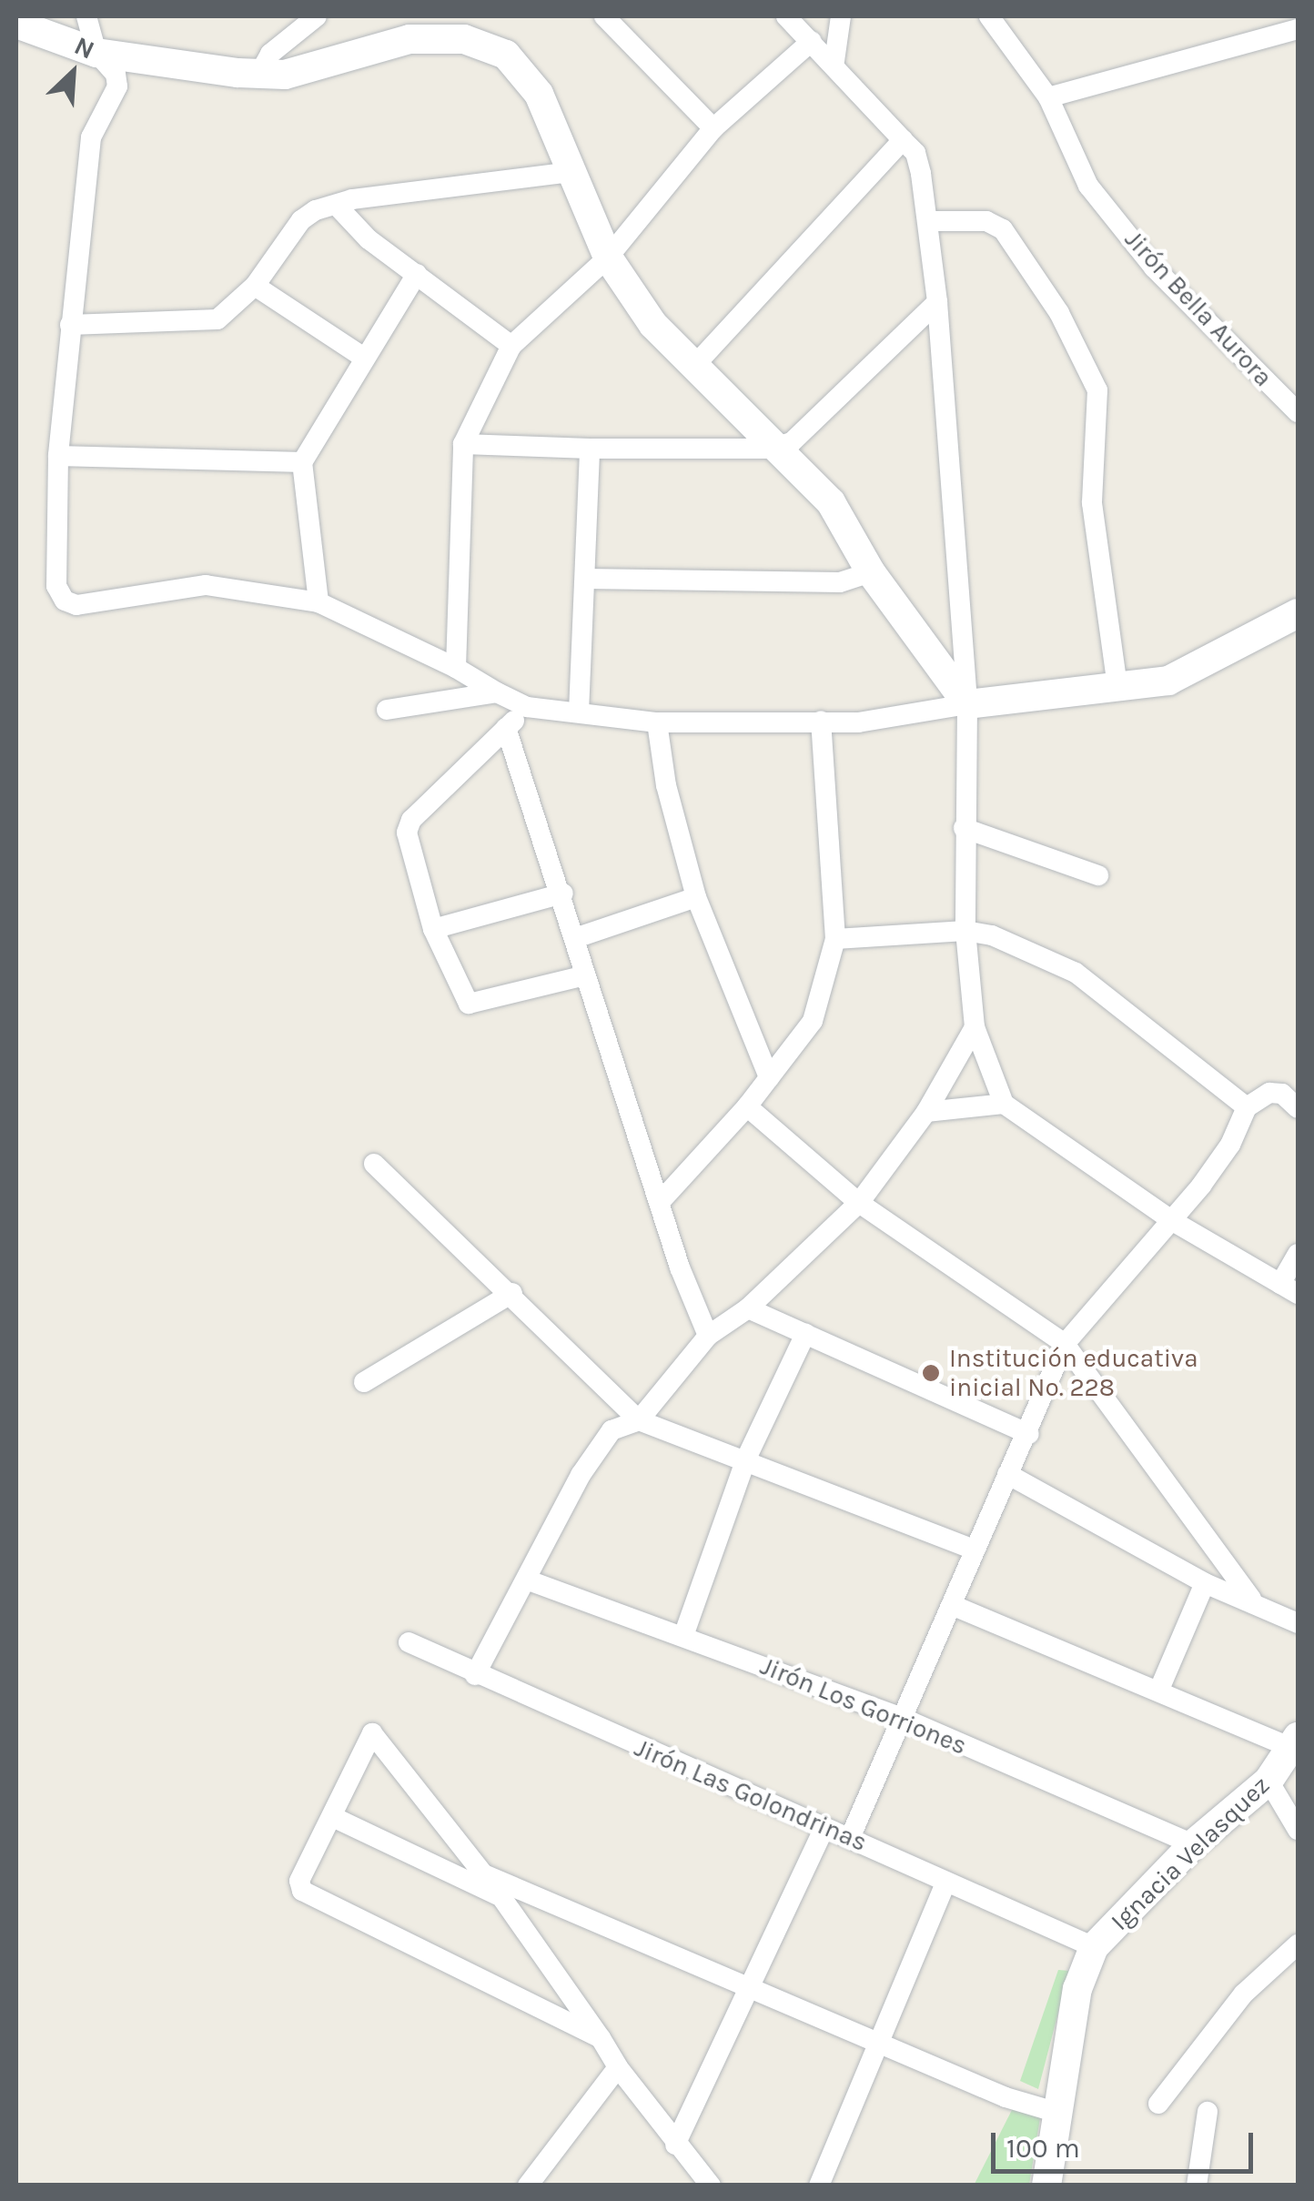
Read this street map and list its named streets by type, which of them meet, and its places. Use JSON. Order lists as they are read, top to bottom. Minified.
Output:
{"streets":{"main road":["Ignacia Velasquez"],"street":["Jirón Bella Aurora","Jirón Los Gorriones","Jirón Las Golondrinas"]},"crossings":[["Jirón Los Gorriones","Ignacia Velasquez"],["Jirón Las Golondrinas","Ignacia Velasquez"]],"places":["Institución educativa inicial No. 228"],"scale_bar":"100 m","north":"top right"}
